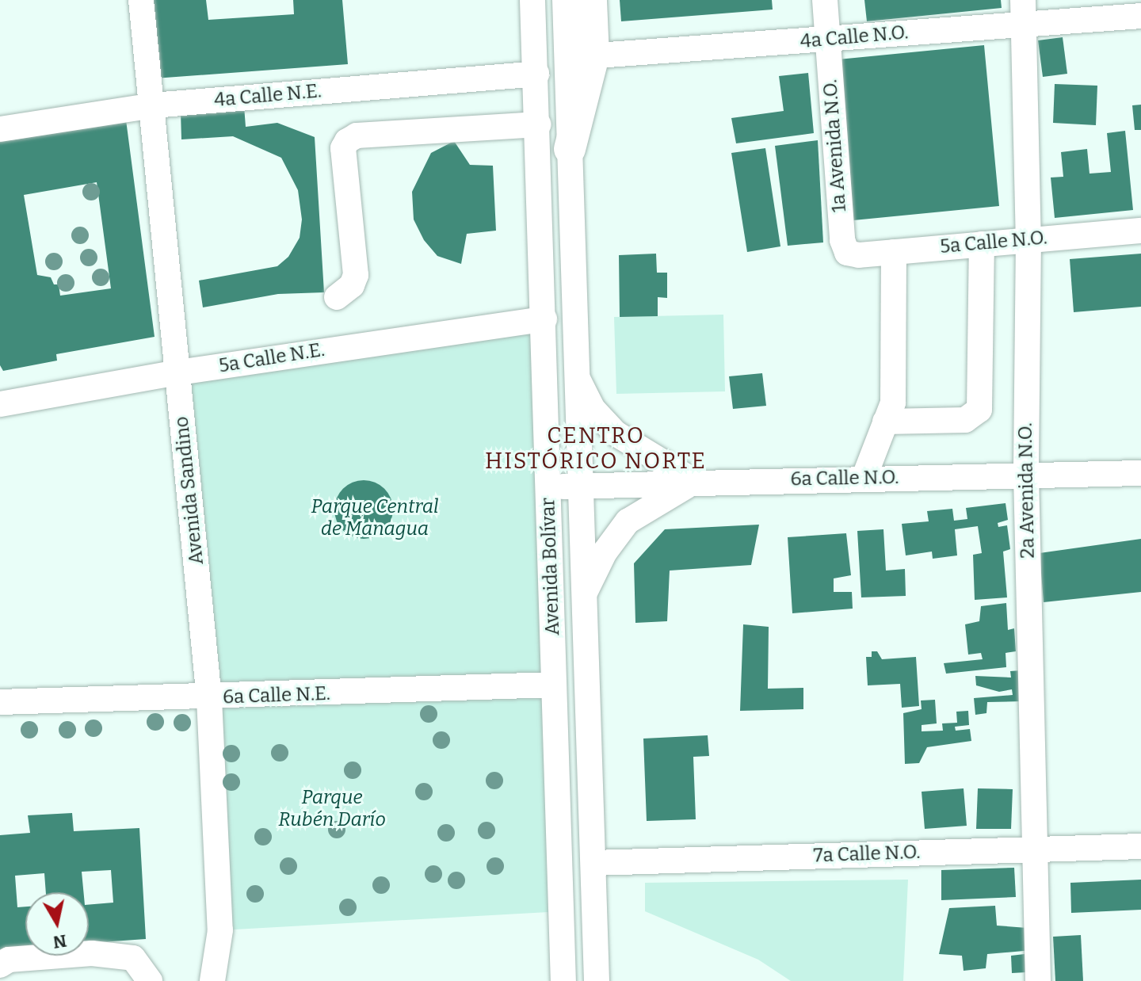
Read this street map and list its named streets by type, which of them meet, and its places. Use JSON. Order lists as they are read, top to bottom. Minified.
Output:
{"streets":{"street":["4a Calle N.O.","4a Calle N.E.","1a Avenida N.O.","5a Calle N.O.","5a Calle N.E.","6a Calle N.O.","Avenida Sandino","2a Avenida N.O.","Avenida Bolívar","6a Calle N.E.","7a Calle N.O."]},"crossings":[["4a Calle N.O.","1a Avenida N.O."],["4a Calle N.O.","2a Avenida N.O."],["4a Calle N.E.","Avenida Sandino"],["4a Calle N.E.","Avenida Bolívar"],["1a Avenida N.O.","5a Calle N.O."],["5a Calle N.O.","2a Avenida N.O."],["5a Calle N.E.","Avenida Sandino"],["5a Calle N.E.","Avenida Bolívar"],["6a Calle N.O.","2a Avenida N.O."],["6a Calle N.O.","Avenida Bolívar"],["Avenida Sandino","6a Calle N.E."],["2a Avenida N.O.","7a Calle N.O."],["Avenida Bolívar","6a Calle N.E."],["Avenida Bolívar","7a Calle N.O."]],"districts":["CENTRO HISTÓRICO NORTE"],"parks":["Parque Central de Managua","Parque Rubén Darío"],"north":"bottom"}
